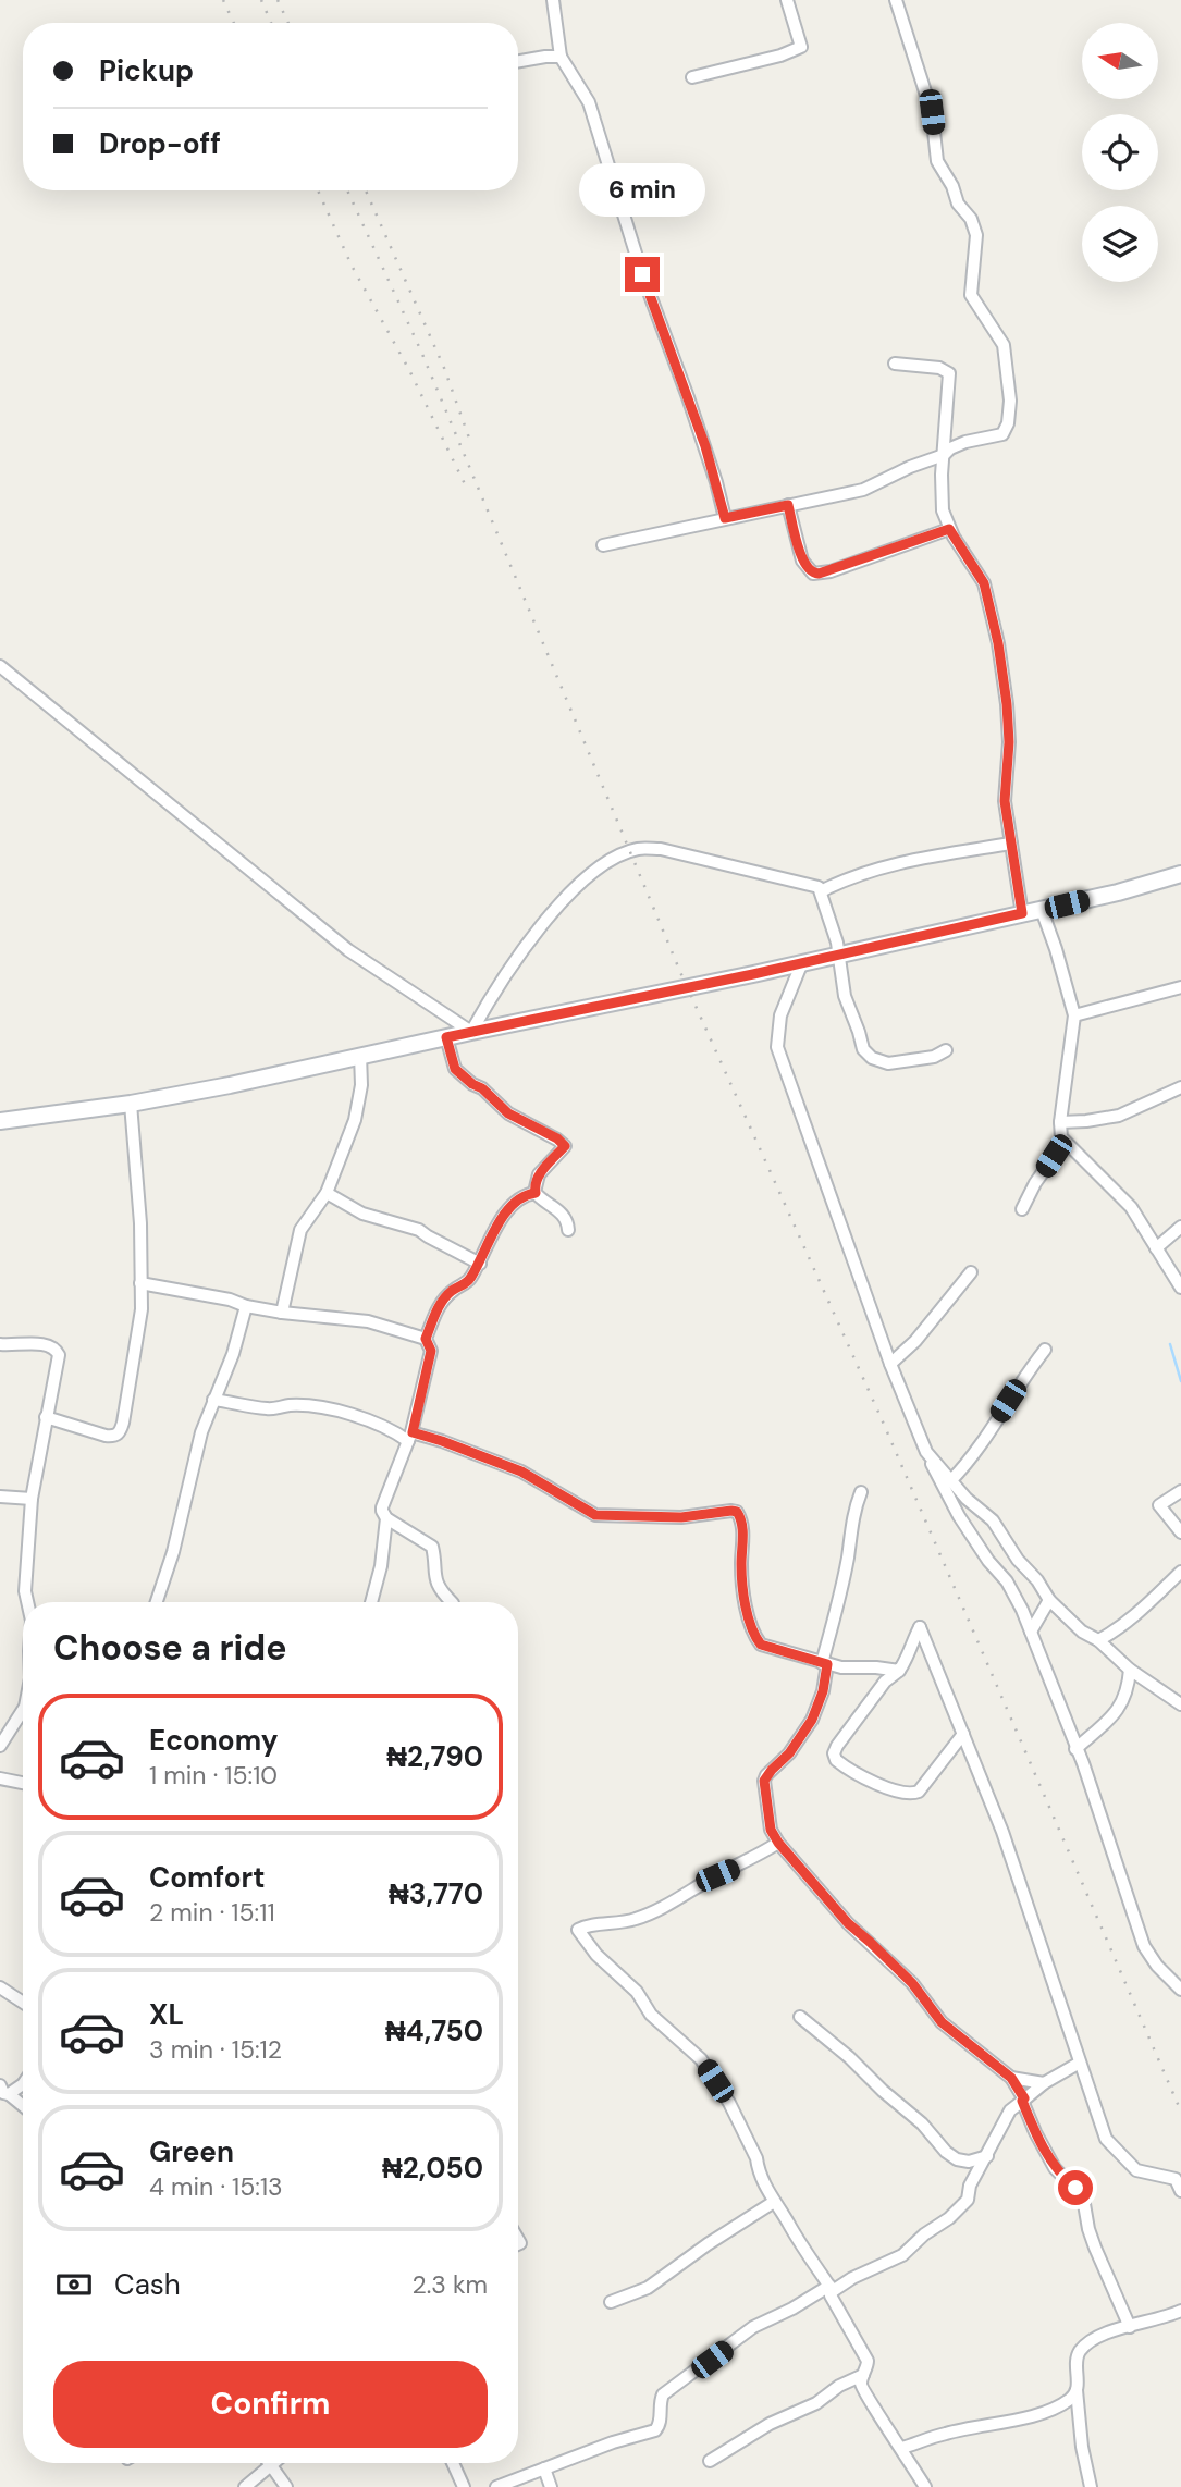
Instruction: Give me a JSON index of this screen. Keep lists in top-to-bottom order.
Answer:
{
  "north": "left",
  "page": {
    "banner": ["Pickup", "Drop-off"],
    "bubble": "6 min",
    "heading": "Choose a ride",
    "list": [
      {
        "name": "Economy",
        "note": "1 min · 15:10",
        "value": "₦2,790"
      },
      {
        "name": "Comfort",
        "note": "2 min · 15:11",
        "value": "₦3,770"
      },
      {
        "name": "XL",
        "note": "3 min · 15:12",
        "value": "₦4,750"
      },
      {
        "name": "Green",
        "note": "4 min · 15:13",
        "value": "₦2,050"
      }
    ],
    "pay": ["Cash", "2.3 km"],
    "buttons": "Confirm"
  }
}
